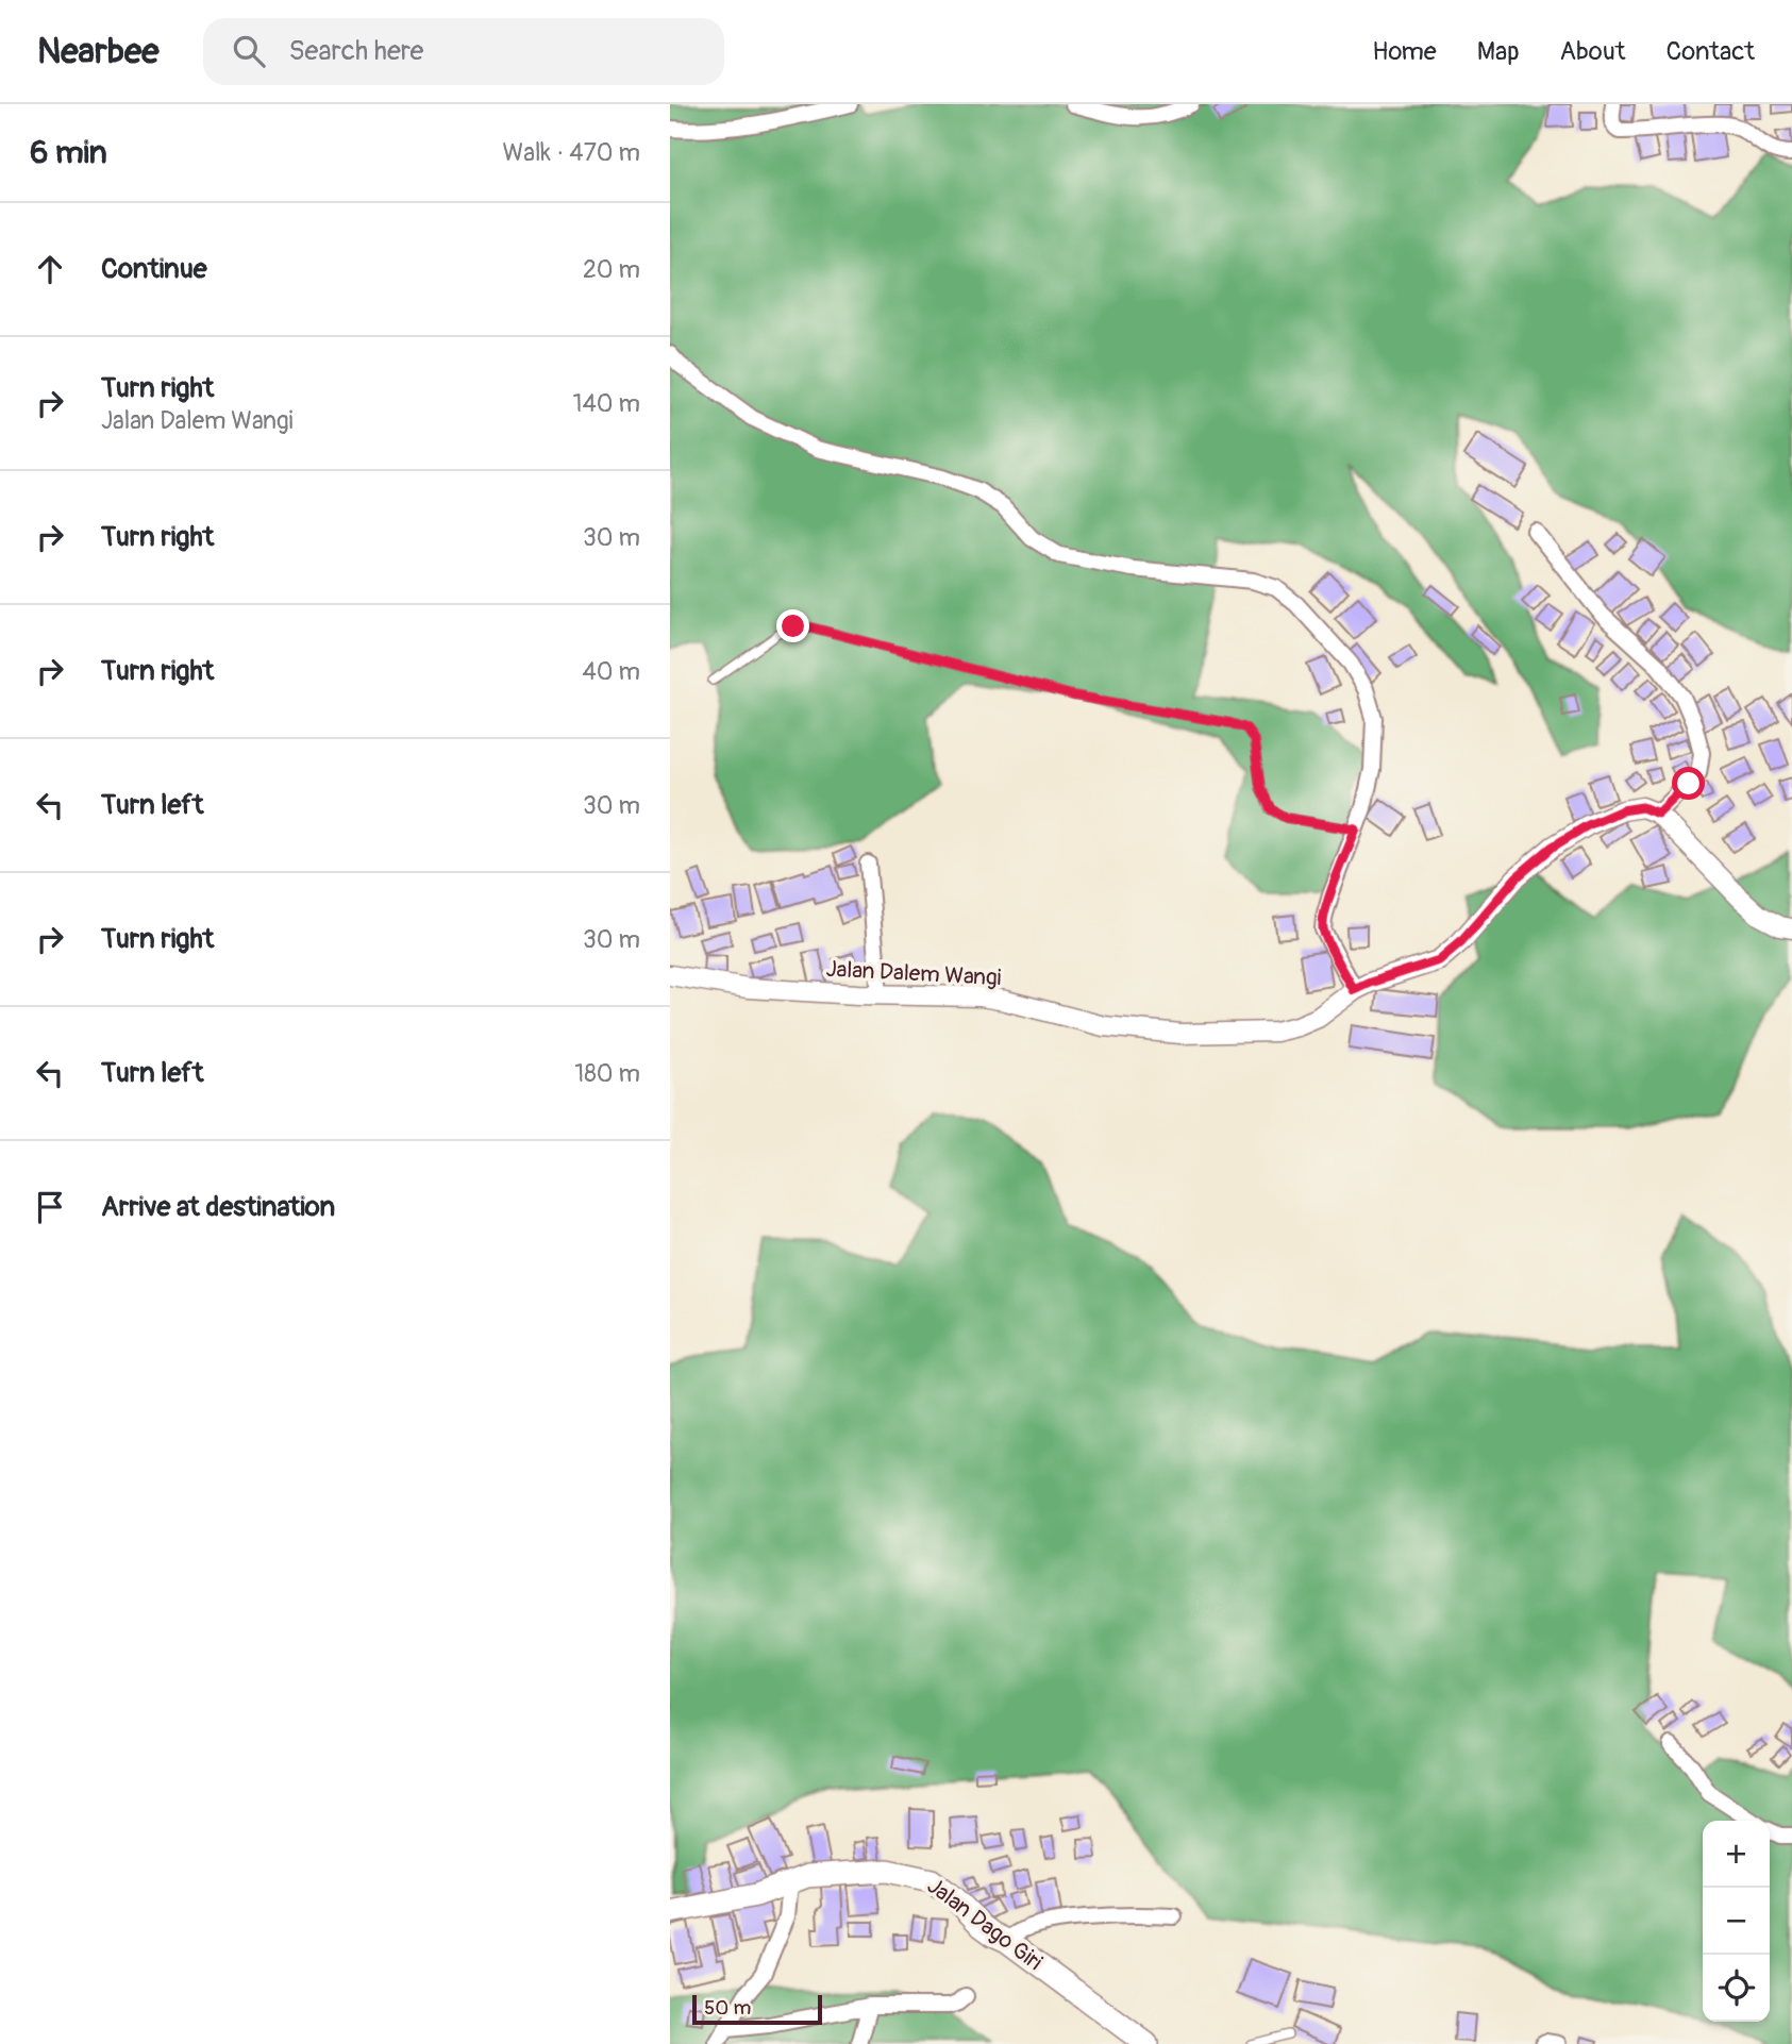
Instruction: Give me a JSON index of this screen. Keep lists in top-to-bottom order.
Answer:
{
  "streets": {
    "main road": ["Jalan Dago Giri"],
    "street": ["Jalan Dalem Wangi"]
  },
  "scale_bar": "50 m",
  "page": {
    "header": "Nearbee",
    "search": "Search here",
    "nav": [
      "Home",
      "Map",
      "About",
      "Contact"
    ],
    "heading": ["6 min", "Walk · 470 m"],
    "list": [
      ["Continue", "20 m"],
      ["Turn right", "Jalan Dalem Wangi", "140 m"],
      ["Turn right", "30 m"],
      ["Turn right", "40 m"],
      ["Turn left", "30 m"],
      ["Turn right", "30 m"],
      ["Turn left", "180 m"],
      "Arrive at destination"
    ],
    "map_buttons": ["+", "−"],
    "scale": "50 m"
  }
}
